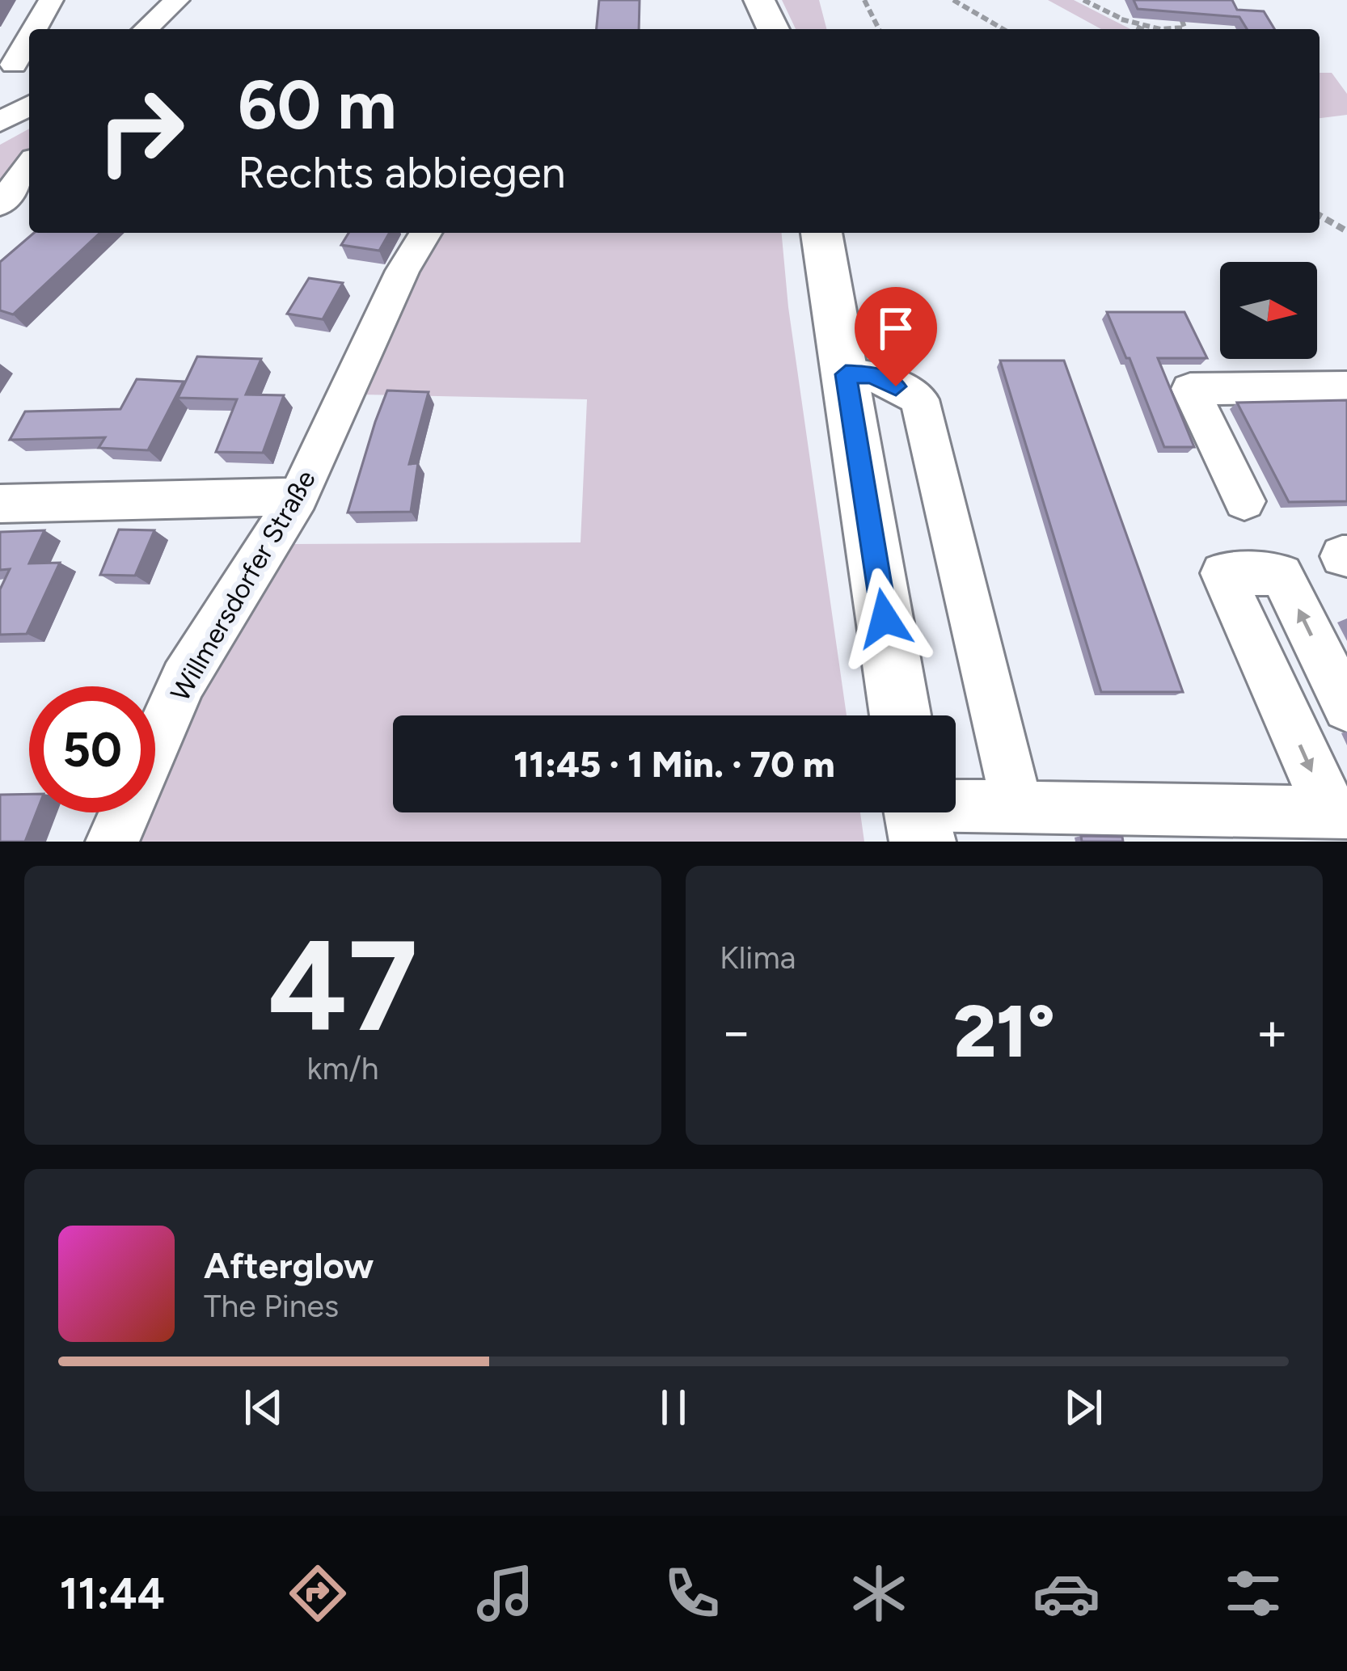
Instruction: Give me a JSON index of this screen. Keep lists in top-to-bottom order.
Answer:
{
  "streets": {
    "street": ["Willmersdorfer Straße"]
  },
  "north": "right",
  "page": {
    "turn": ["60 m", "Rechts abbiegen"],
    "limit": "50",
    "trip": "11:45 · 1 Min. · 70 m",
    "tile": [
      ["47", "km/h"],
      "Klima"
    ],
    "heat": ["−", "21°", "+"],
    "song": ["Afterglow", "The Pines"],
    "tabs": "11:44"
  }
}
